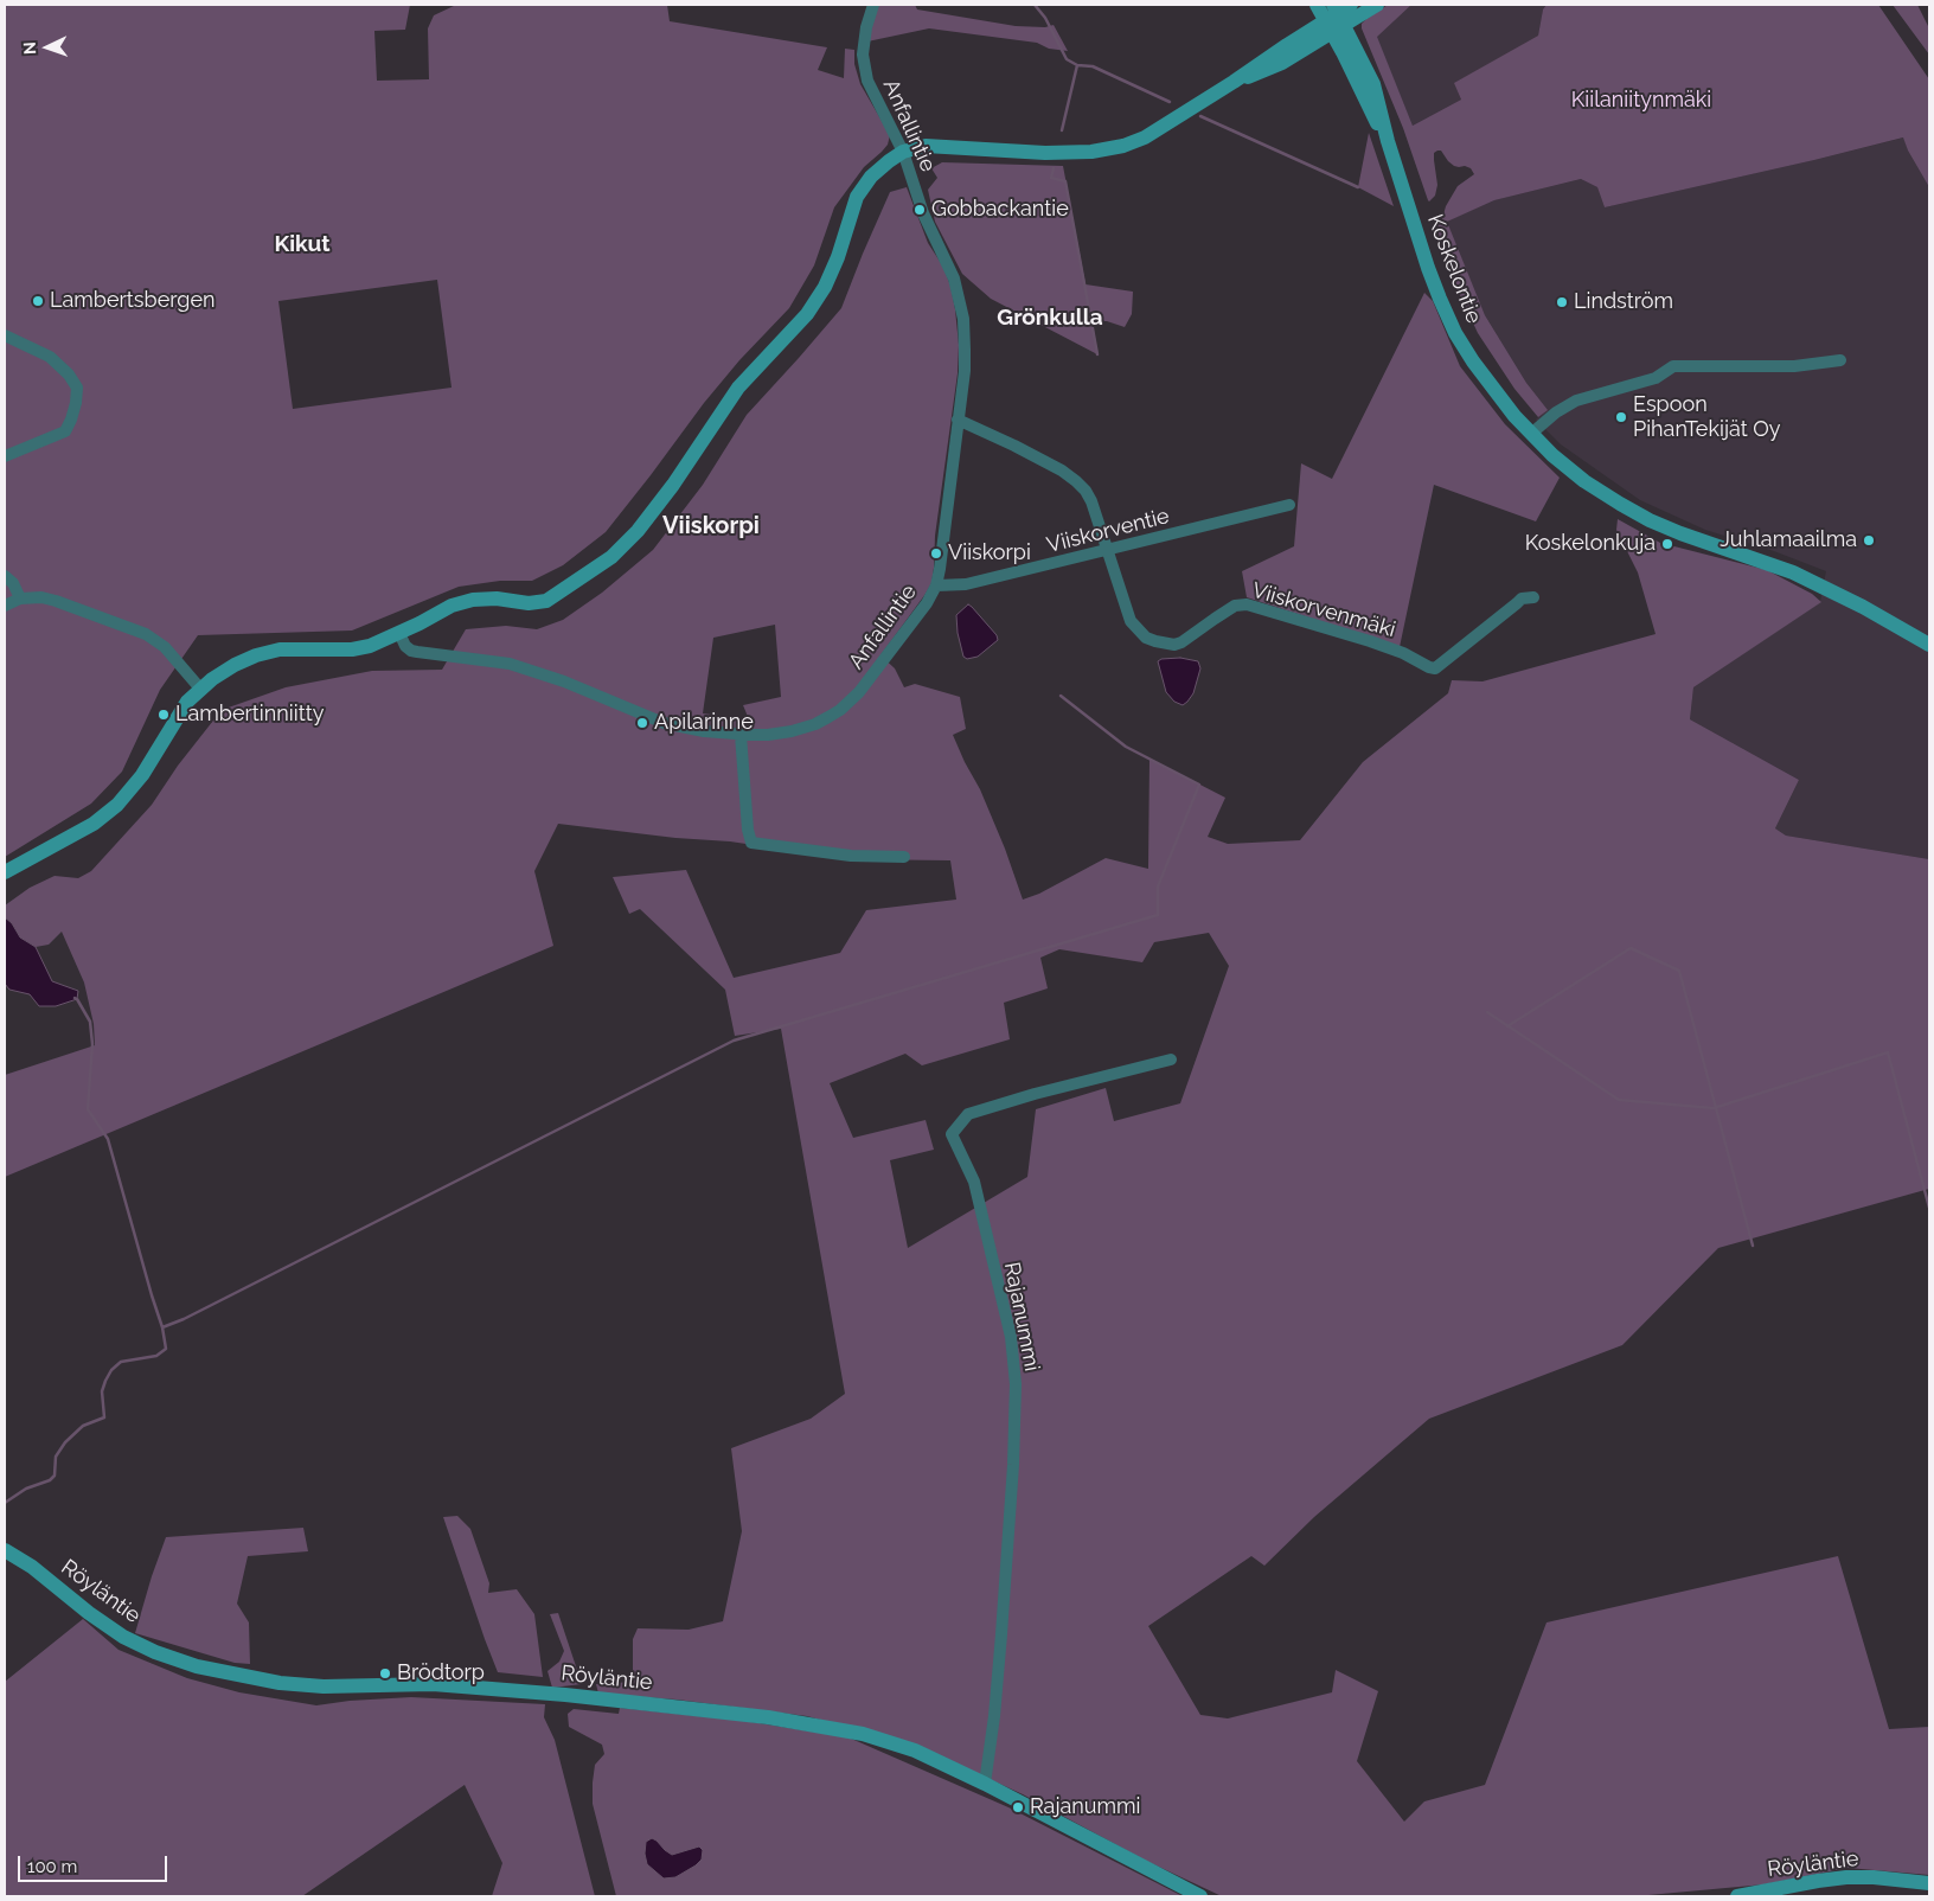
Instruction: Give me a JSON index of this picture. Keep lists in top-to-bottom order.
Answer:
{
  "streets": {
    "street": [
      "Anfallintie",
      "Koskelontie",
      "Viiskorventie",
      "Viiskorvenmäki",
      "Rajanummi",
      "Röyläntie"
    ]
  },
  "crossings": [
    ["Anfallintie", "Viiskorventie"],
    ["Anfallintie", "Viiskorvenmäki"],
    ["Viiskorventie", "Viiskorvenmäki"],
    ["Rajanummi", "Röyläntie"]
  ],
  "districts": ["Kikut", "Grönkulla", "Viiskorpi"],
  "parks": ["Kiilaniitynmäki"],
  "places": [
    "Gobbackantie",
    "Lambertsbergen",
    "Lindström",
    "Espoon PihanTekijät Oy",
    "Juhlamaailma",
    "Koskelonkuja",
    "Viiskorpi",
    "Lambertinniitty",
    "Apilarinne",
    "Brödtorp",
    "Rajanummi"
  ],
  "scale_bar": "100 m",
  "north": "left"
}
